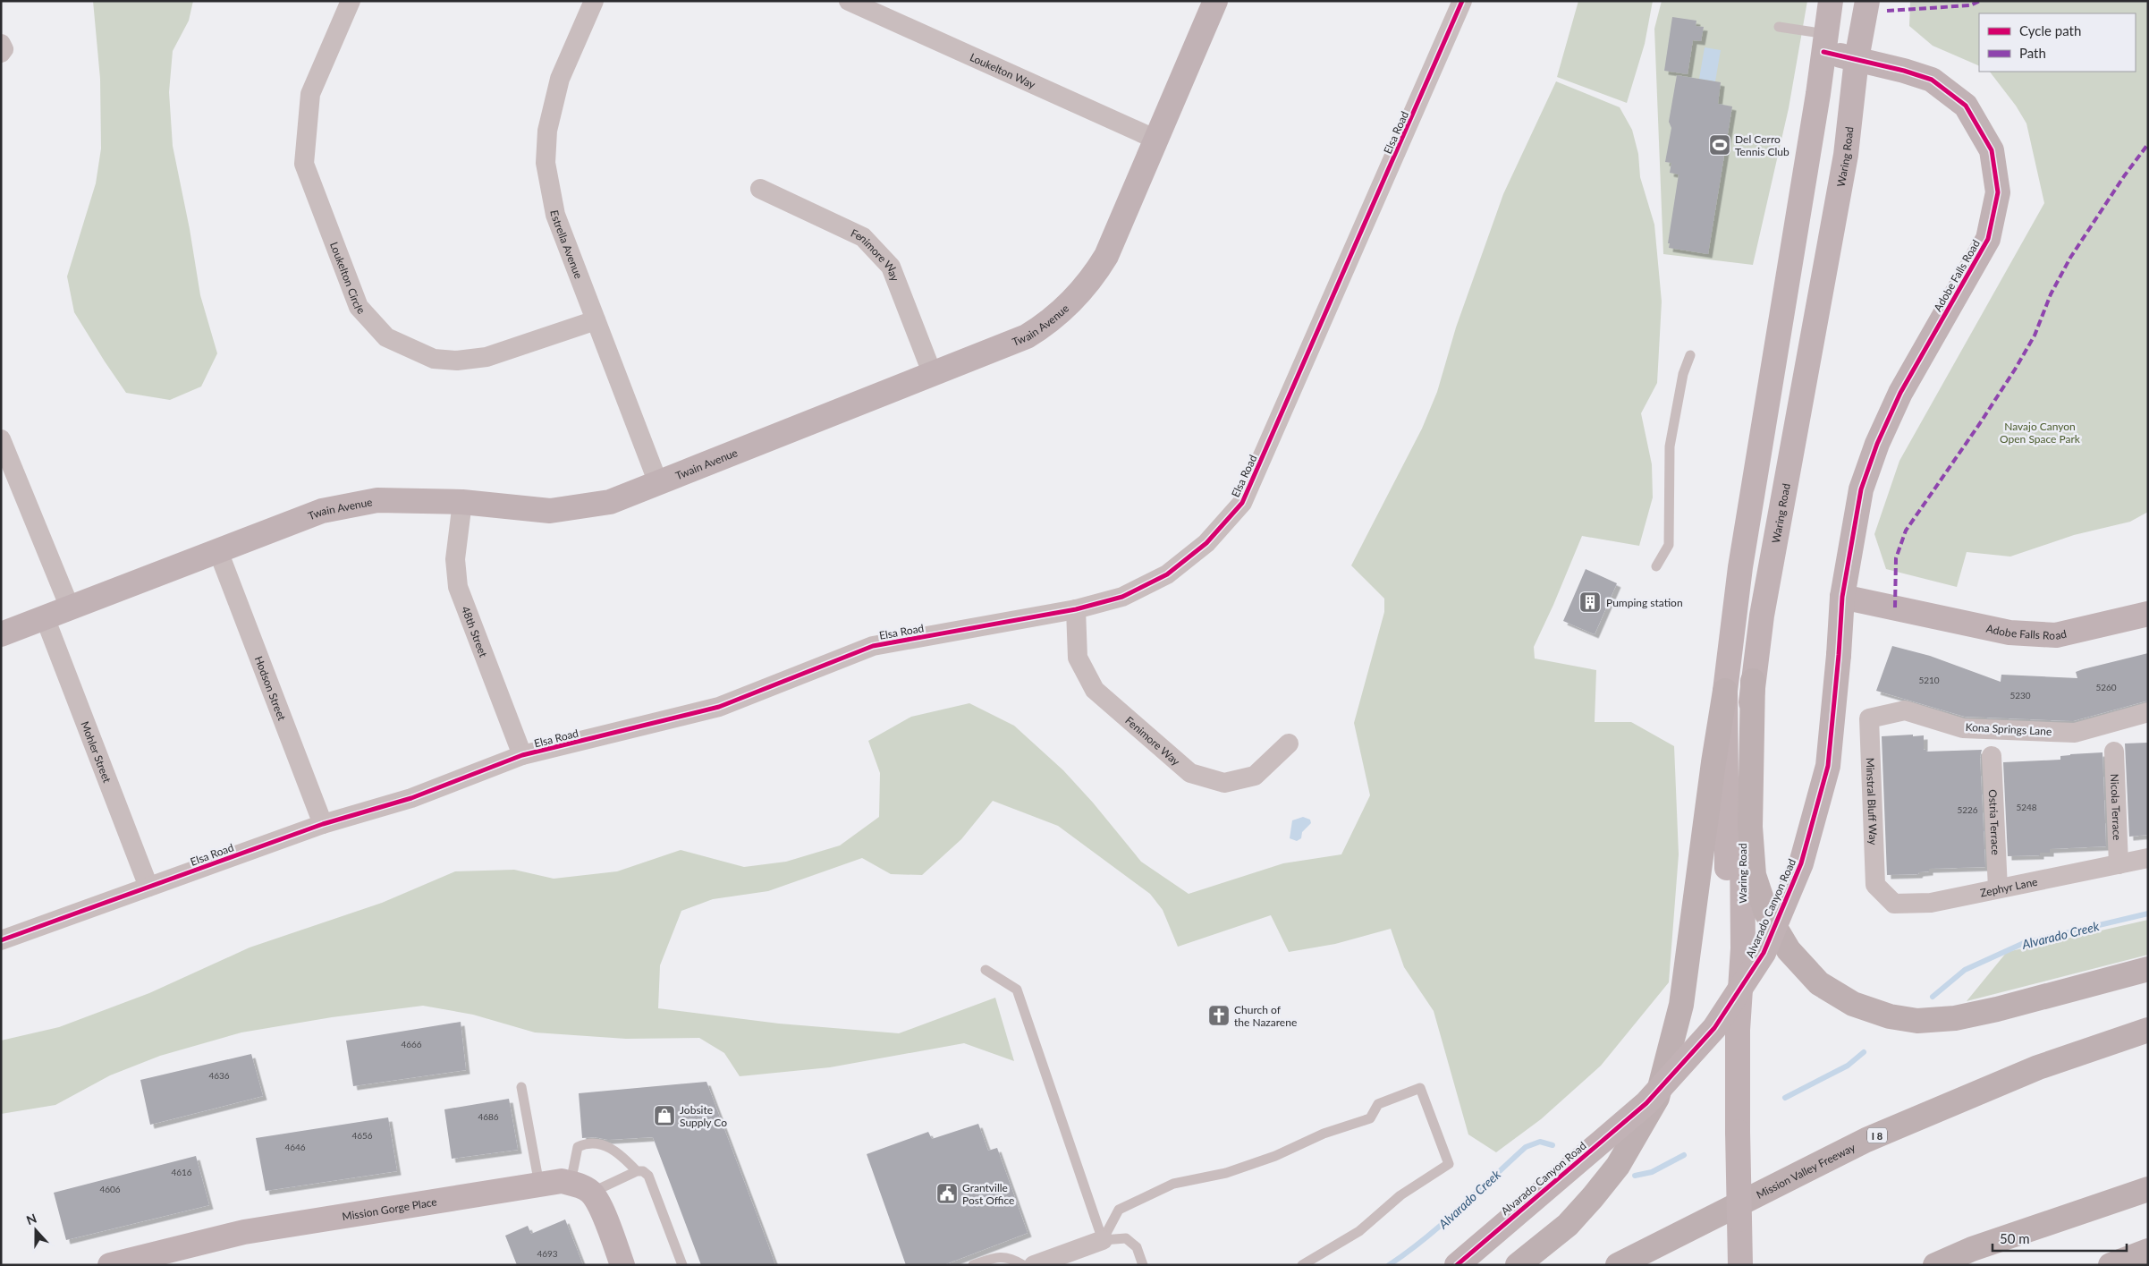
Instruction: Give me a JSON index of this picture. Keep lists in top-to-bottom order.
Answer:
{
  "streets": {
    "highway": ["I 8", "Mission Valley Freeway"],
    "street": [
      "Loukelton Way",
      "Elsa Road",
      "Waring Road",
      "Estrella Avenue",
      "Fenimore Way",
      "Adobe Falls Road",
      "Loukelton Circle",
      "Twain Avenue",
      "48th Street",
      "Hodson Street",
      "Kona Springs Lane",
      "Mohler Street",
      "Minstral Bluff Way",
      "Nicola Terrace",
      "Ostria Terrace",
      "Zephyr Lane",
      "Alvarado Canyon Road",
      "Mission Gorge Place"
    ]
  },
  "crossings": [
    ["Loukelton Way", "Twain Avenue"],
    ["Elsa Road", "Fenimore Way"],
    ["Elsa Road", "48th Street"],
    ["Elsa Road", "Hodson Street"],
    ["Elsa Road", "Mohler Street"],
    ["Waring Road", "Adobe Falls Road"],
    ["Estrella Avenue", "Loukelton Circle"],
    ["Estrella Avenue", "Twain Avenue"],
    ["Fenimore Way", "Twain Avenue"],
    ["Adobe Falls Road", "Alvarado Canyon Road"],
    ["Twain Avenue", "48th Street"],
    ["Twain Avenue", "Hodson Street"],
    ["Twain Avenue", "Mohler Street"],
    ["Kona Springs Lane", "Minstral Bluff Way"],
    ["Minstral Bluff Way", "Zephyr Lane"],
    ["Nicola Terrace", "Zephyr Lane"],
    ["Ostria Terrace", "Zephyr Lane"]
  ],
  "water": ["Alvarado Creek"],
  "parks": ["Navajo Canyon Open Space Park"],
  "places": {
    "sports": ["Del Cerro Tennis Club"],
    "building": ["Pumping station"],
    "church": ["Church of the Nazarene"],
    "shop": ["Jobsite Supply Co"],
    "public building": ["Grantville Post Office"]
  },
  "house_numbers": [
    "5210",
    "5260",
    "5230",
    "5248",
    "5226",
    "4666",
    "4636",
    "4686",
    "4656",
    "4646",
    "4616",
    "4606",
    "4693"
  ],
  "legend": ["Cycle path", "Path"],
  "scale_bar": "50 m",
  "north": "top"
}
